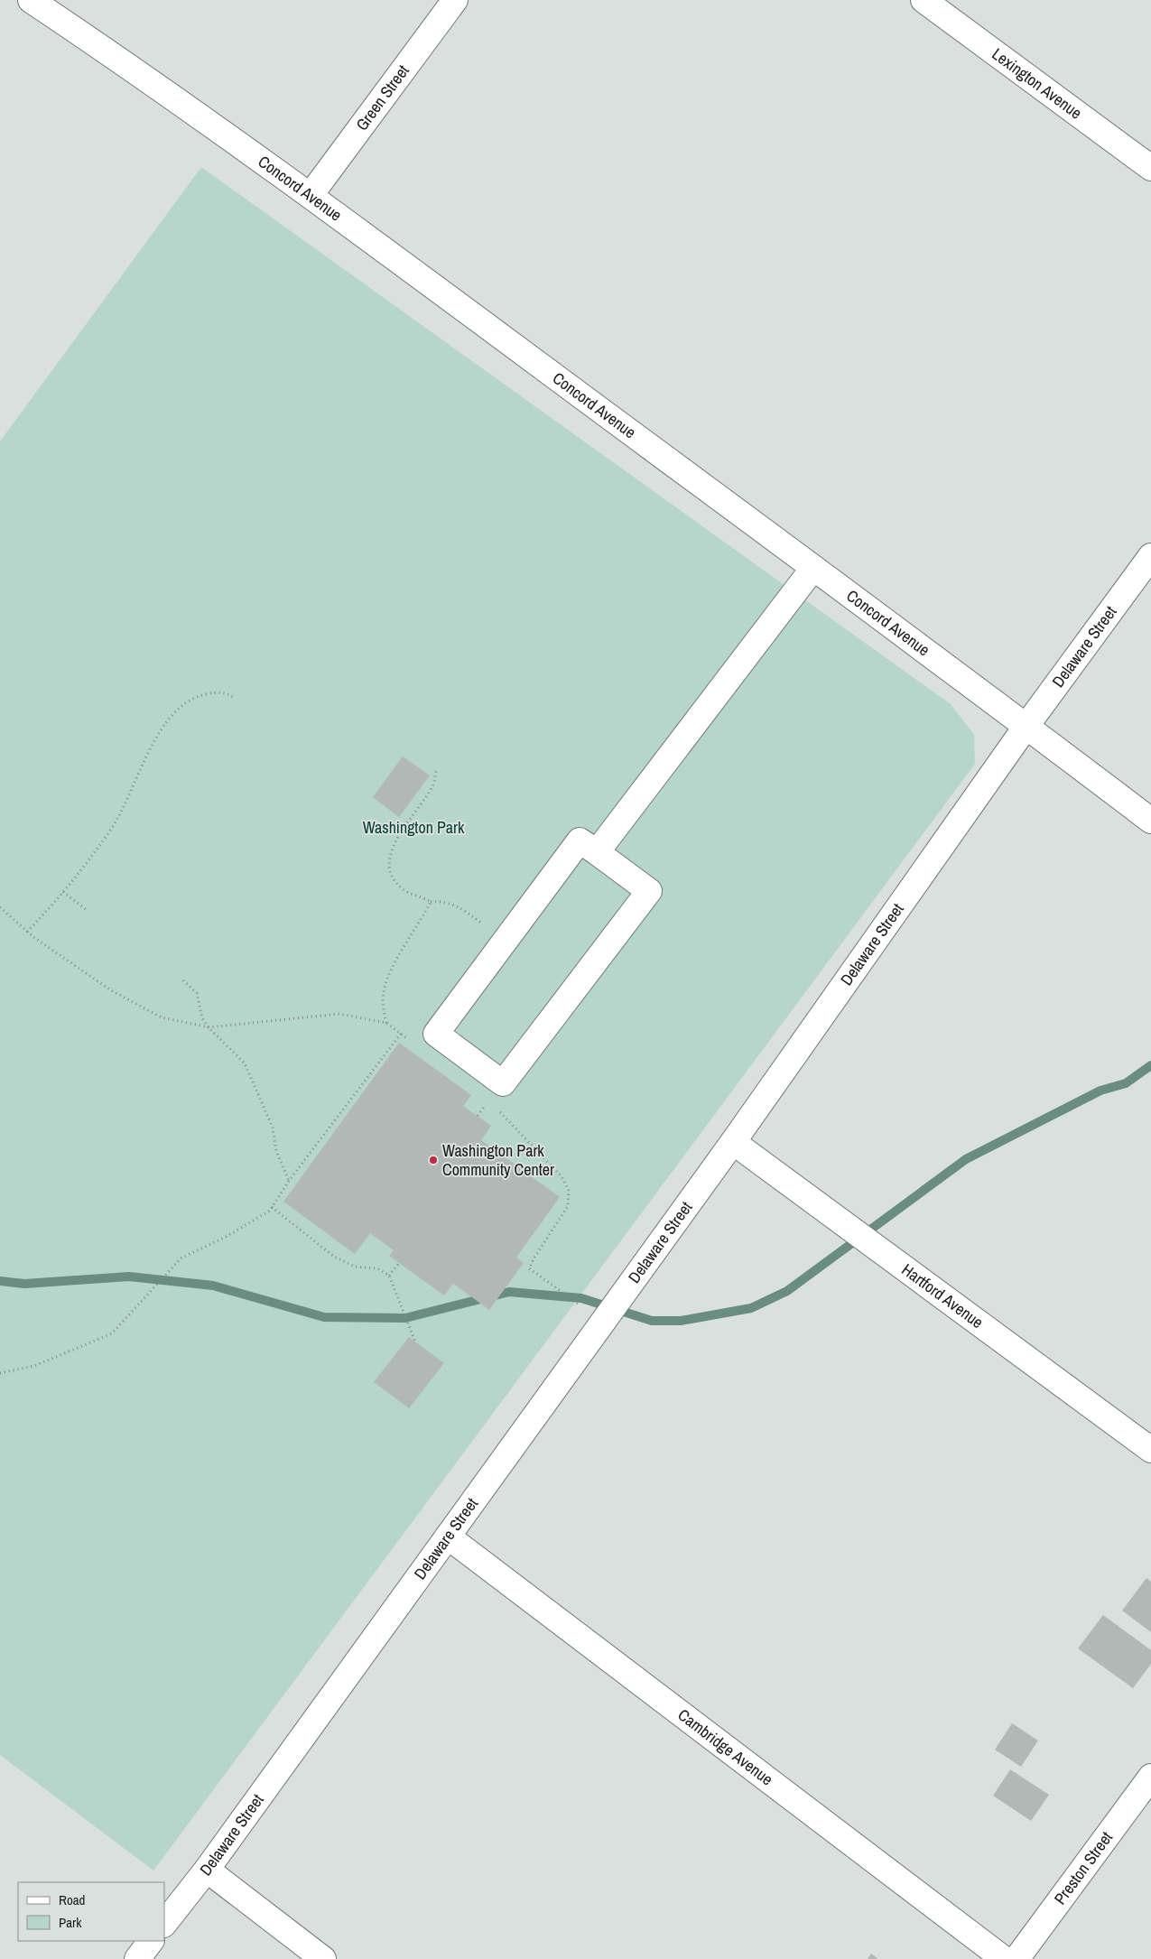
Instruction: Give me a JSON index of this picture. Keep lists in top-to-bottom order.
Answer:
{
  "streets": {
    "street": [
      "Lexington Avenue",
      "Green Street",
      "Concord Avenue",
      "Delaware Street",
      "Hartford Avenue",
      "Cambridge Avenue",
      "Preston Street"
    ]
  },
  "crossings": [
    ["Green Street", "Concord Avenue"],
    ["Concord Avenue", "Delaware Street"],
    ["Delaware Street", "Hartford Avenue"],
    ["Delaware Street", "Cambridge Avenue"]
  ],
  "parks": ["Washington Park"],
  "places": ["Washington Park Community Center"],
  "legend": ["Road", "Park"]
}
